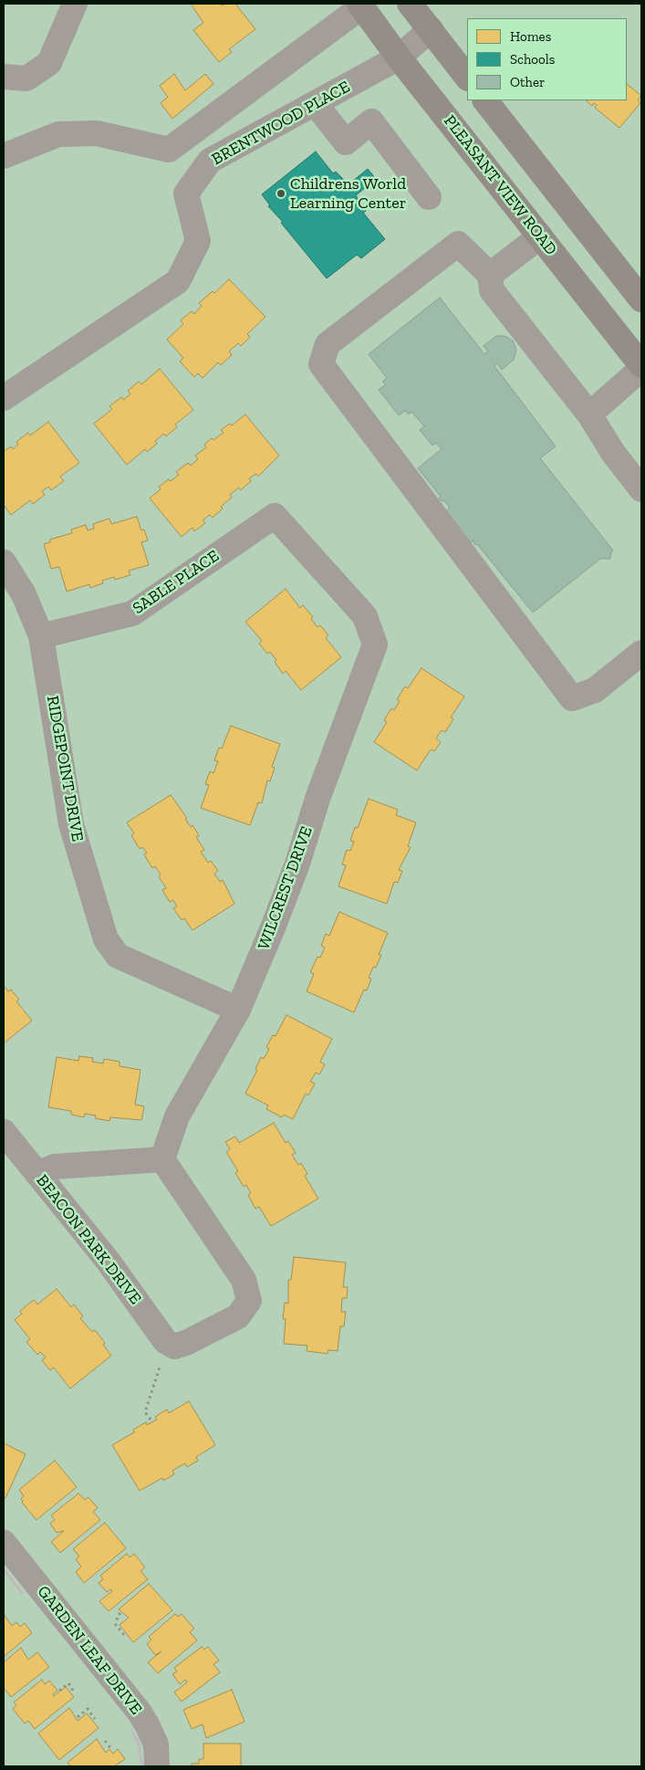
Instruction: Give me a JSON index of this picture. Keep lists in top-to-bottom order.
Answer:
{
  "streets": {
    "main road": ["PLEASANT VIEW ROAD"],
    "street": [
      "BRENTWOOD PLACE",
      "SABLE PLACE",
      "RIDGEPOINT DRIVE",
      "WILCREST DRIVE",
      "BEACON PARK DRIVE",
      "GARDEN LEAF DRIVE"
    ]
  },
  "crossings": [
    ["BRENTWOOD PLACE", "PLEASANT VIEW ROAD"],
    ["SABLE PLACE", "RIDGEPOINT DRIVE"],
    ["SABLE PLACE", "WILCREST DRIVE"],
    ["RIDGEPOINT DRIVE", "WILCREST DRIVE"]
  ],
  "places": ["Childrens World Learning Center"],
  "legend": ["Homes", "Schools", "Other"]
}
